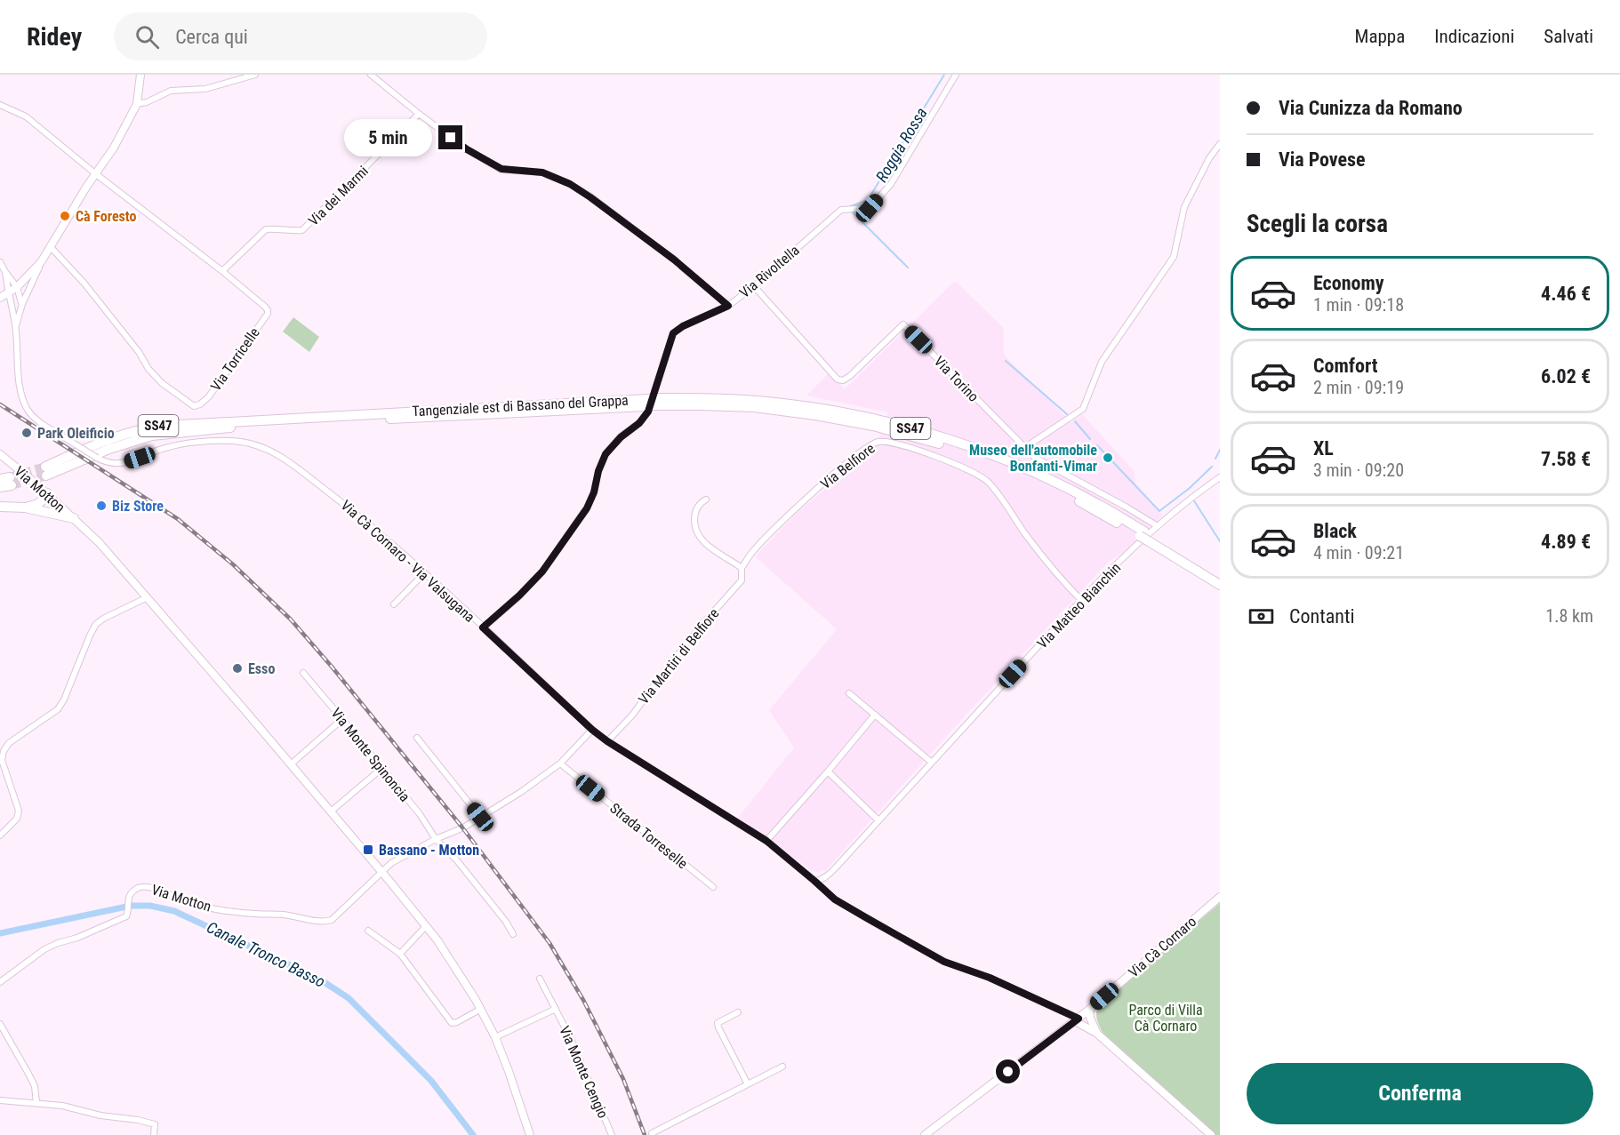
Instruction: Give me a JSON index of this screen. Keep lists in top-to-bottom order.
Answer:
{
  "streets": {
    "highway": ["Tangenziale est di Bassano del Grappa", "SS47"],
    "main road": ["Via Motton", "Via Cà Cornaro"],
    "street": [
      "Via dei Marmi",
      "Via Rivoltella",
      "Via Torricelle",
      "Via Torino",
      "Via Belfiore",
      "Via Cà Cornaro - Via Valsugana",
      "Via Matteo Bianchin",
      "Via Martiri di Belfiore",
      "Via Monte Spinoncia",
      "Strada Torreselle",
      "Via Monte Cengio"
    ]
  },
  "crossings": [
    ["Via dei Marmi", "Via Torricelle"],
    ["Via Rivoltella", "Via Torino"],
    ["Via Rivoltella", "Via Cà Cornaro - Via Valsugana"],
    ["Via Torino", "Via Matteo Bianchin"],
    ["Via Belfiore", "Via Matteo Bianchin"],
    ["Via Belfiore", "Via Martiri di Belfiore"],
    ["Via Motton", "Via Monte Cengio"],
    ["Via Cà Cornaro - Via Valsugana", "Via Matteo Bianchin"],
    ["Via Cà Cornaro - Via Valsugana", "Via Martiri di Belfiore"],
    ["Via Cà Cornaro - Via Valsugana", "Via Cà Cornaro"]
  ],
  "water": ["Roggia Rossa", "Canale Tronco Basso"],
  "parks": ["Parco di Villa Cà Cornaro"],
  "places": {
    "other": [
      "Cà Foresto",
      "Park Oleificio",
      "Museo dell'automobile Bonfanti-Vimar",
      "Biz Store",
      "Esso"
    ],
    "transit": ["Bassano - Motton"]
  },
  "page": {
    "header": "Ridey",
    "search": "Cerca qui",
    "nav": ["Mappa", "Indicazioni", "Salvati"],
    "banner": ["Via Cunizza da Romano", "Via Povese"],
    "bubble": "5 min",
    "heading": "Scegli la corsa",
    "list": [
      {
        "name": "Economy",
        "note": "1 min · 09:18",
        "value": "4.46 €"
      },
      {
        "name": "Comfort",
        "note": "2 min · 09:19",
        "value": "6.02 €"
      },
      {
        "name": "XL",
        "note": "3 min · 09:20",
        "value": "7.58 €"
      },
      {
        "name": "Black",
        "note": "4 min · 09:21",
        "value": "4.89 €"
      }
    ],
    "pay": ["Contanti", "1.8 km"],
    "buttons": "Conferma"
  }
}
